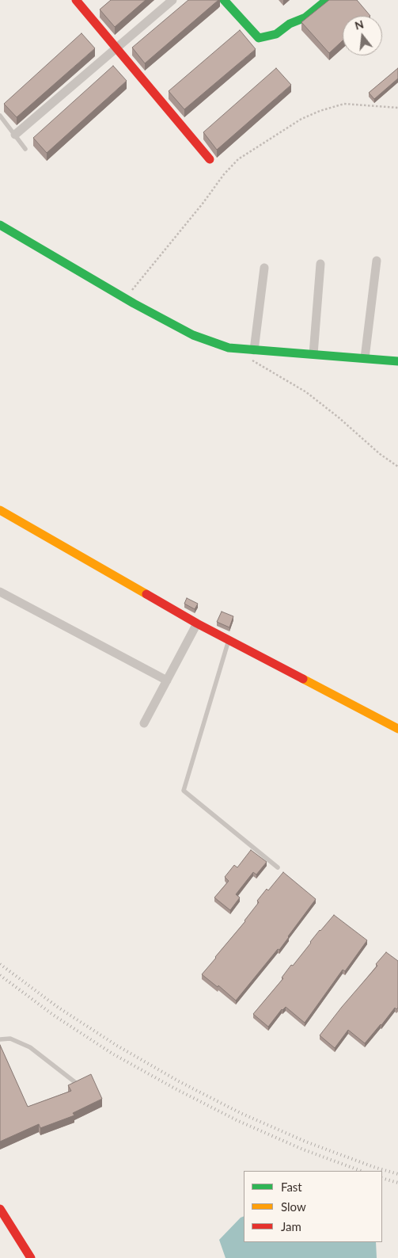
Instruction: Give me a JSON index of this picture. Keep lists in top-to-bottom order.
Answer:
{
  "legend": ["Fast", "Slow", "Jam"],
  "north": "top"
}
